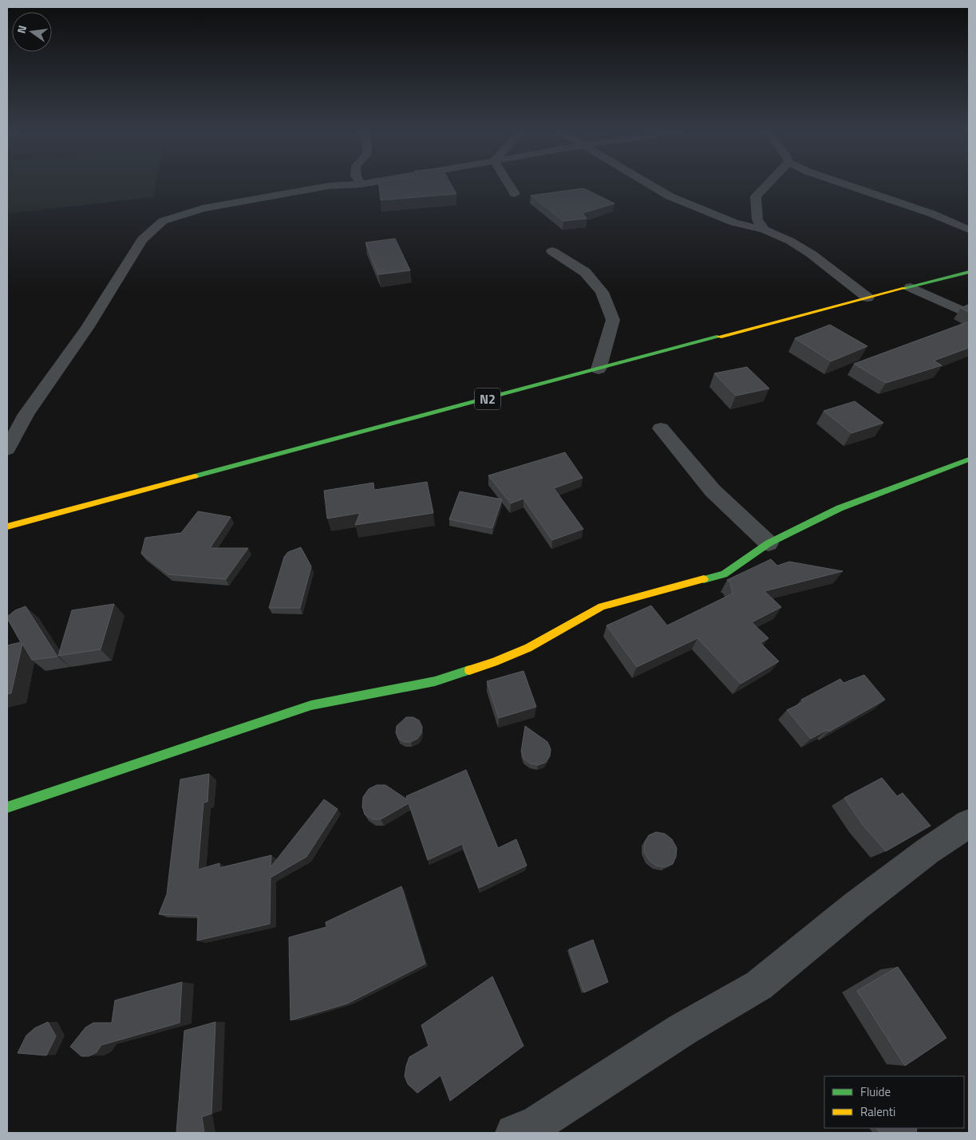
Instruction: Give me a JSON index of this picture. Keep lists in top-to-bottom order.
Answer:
{
  "streets": {
    "main road": ["N2"]
  },
  "legend": ["Fluide", "Ralenti"],
  "north": "left"
}
